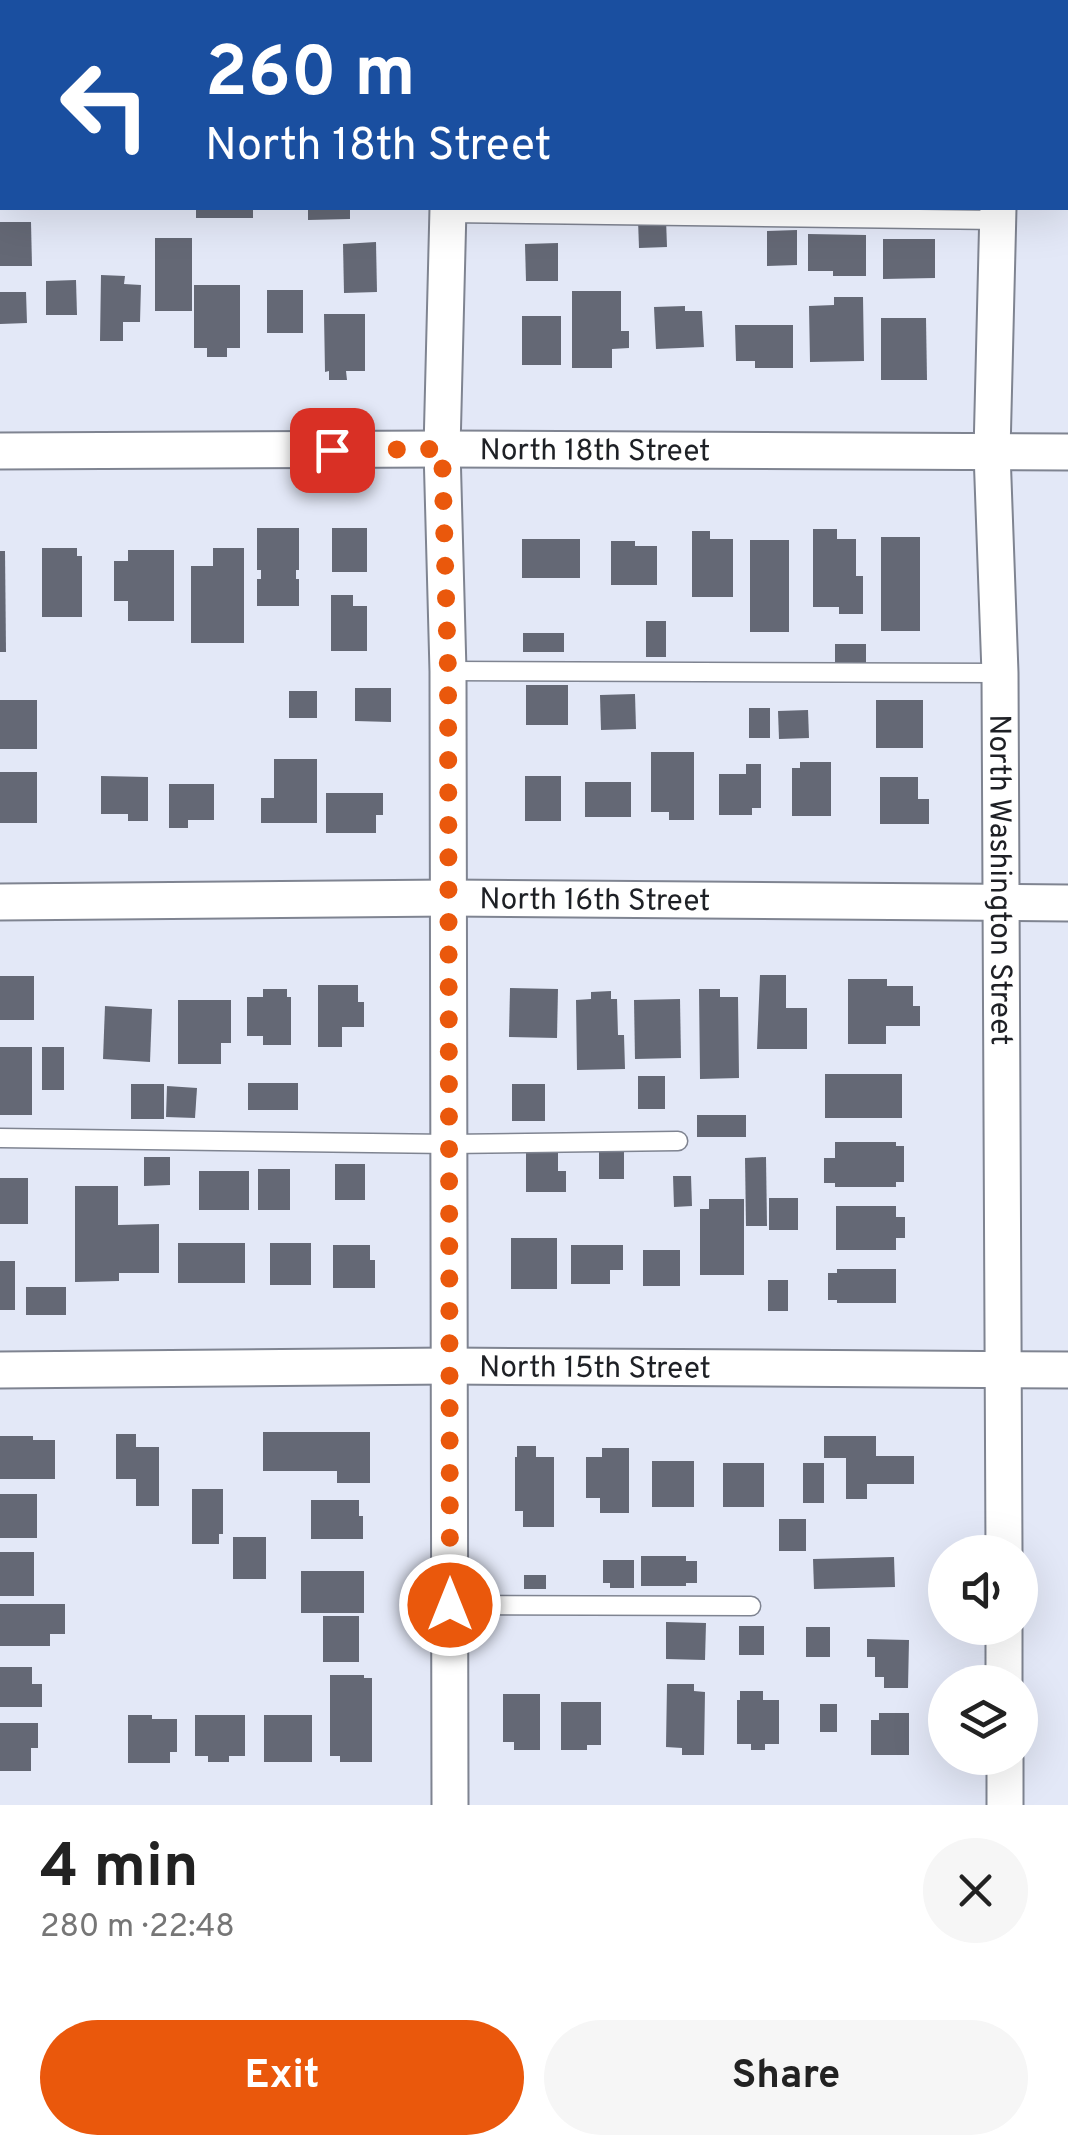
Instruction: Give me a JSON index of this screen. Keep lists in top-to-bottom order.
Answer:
{
  "streets": {
    "street": [
      "North 18th Street",
      "North Washington Street",
      "North 16th Street",
      "North 15th Street"
    ]
  },
  "crossings": [
    ["North 18th Street", "North Washington Street"],
    ["North Washington Street", "North 16th Street"],
    ["North Washington Street", "North 15th Street"]
  ],
  "page": {
    "turn": ["260 m", "North 18th Street"],
    "heading": ["4 min", "280 m · 22:48"],
    "buttons": ["Exit", "Share"]
  }
}
